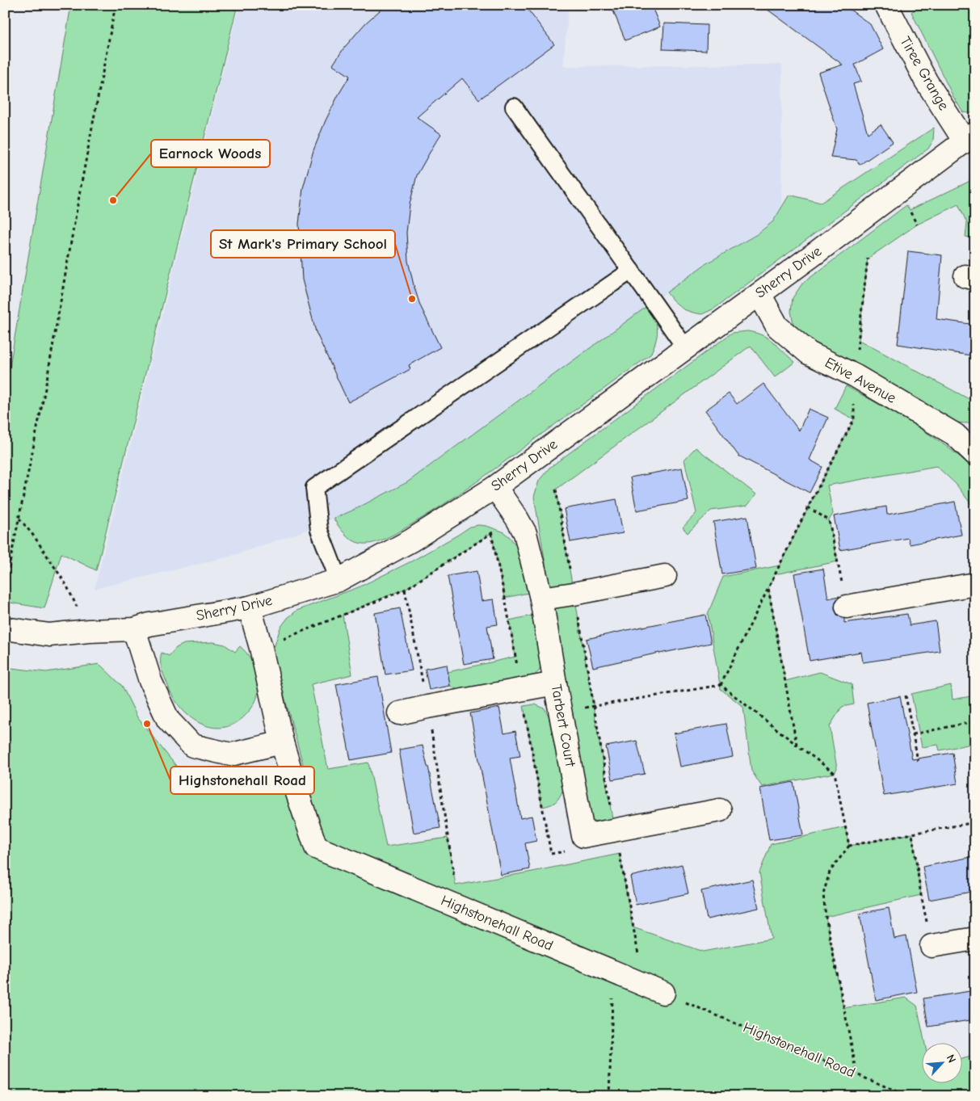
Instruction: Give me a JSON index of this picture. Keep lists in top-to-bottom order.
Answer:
{
  "streets": {
    "street": [
      "Tiree Grange",
      "Sherry Drive",
      "Etive Avenue",
      "Tarbert Court",
      "Highstonehall Road"
    ]
  },
  "crossings": [
    ["Tiree Grange", "Sherry Drive"],
    ["Sherry Drive", "Etive Avenue"],
    ["Sherry Drive", "Tarbert Court"],
    ["Sherry Drive", "Highstonehall Road"]
  ],
  "places": ["Earnock Woods", "St Mark's Primary School", "Highstonehall Road"],
  "north": "top right"
}
